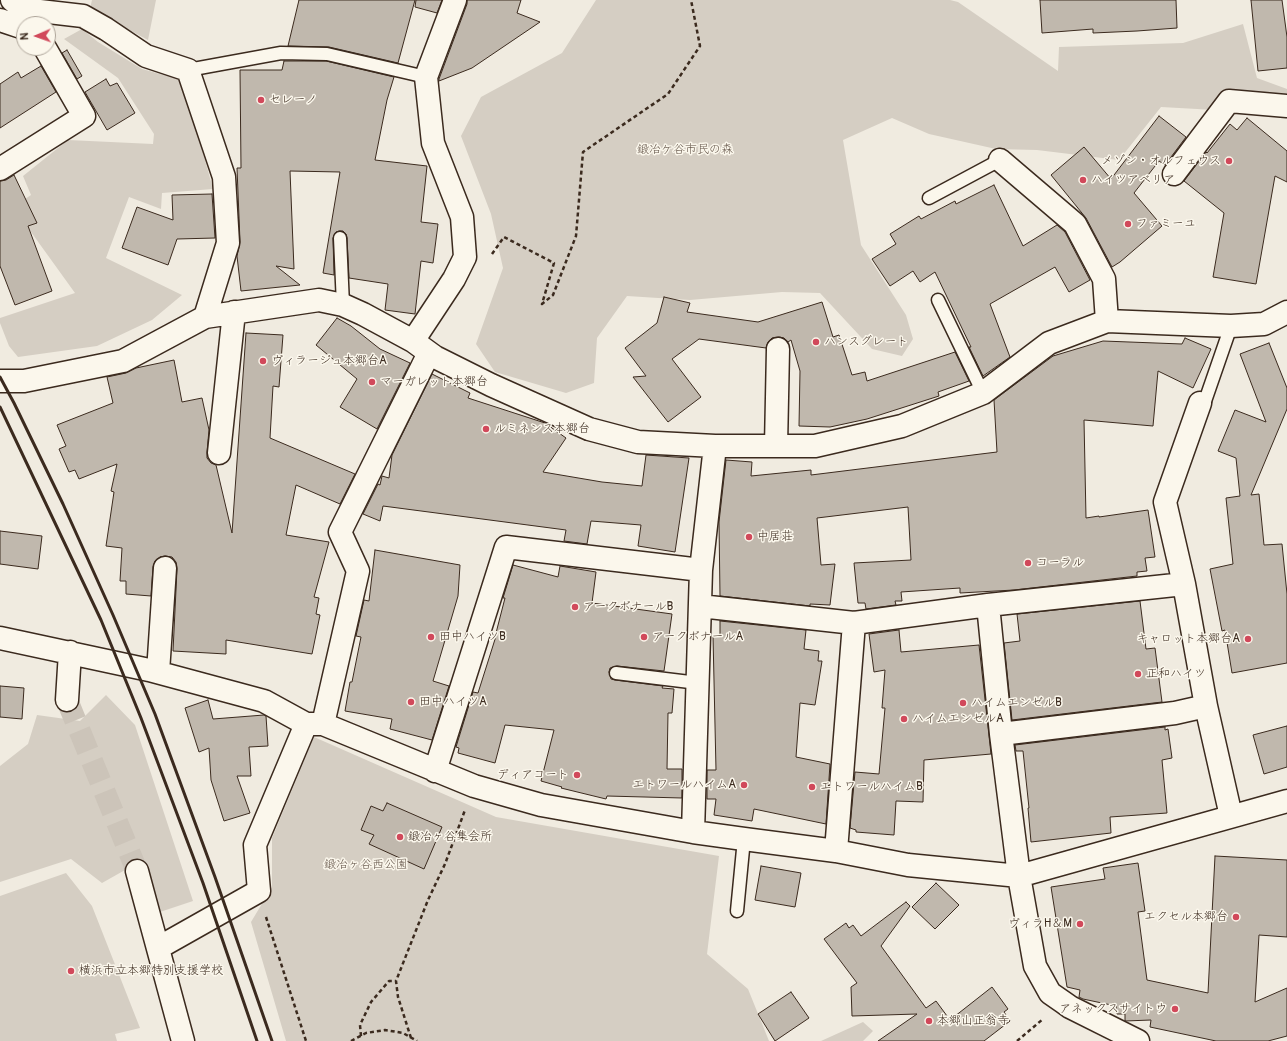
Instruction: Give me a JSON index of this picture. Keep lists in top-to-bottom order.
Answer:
{
  "parks": ["鍛冶ケ谷市民の森", "鍛冶ヶ谷西公園"],
  "places": [
    "セレーノ",
    "メゾン・オルフェウス",
    "ハイツアベリア",
    "ファミーユ",
    "ハンスグレート",
    "ヴィラージュ本郷台A",
    "マーガレット本郷台",
    "ルミネンス本郷台",
    "中居荘",
    "コーラル",
    "アークボナールB",
    "田中ハイツB",
    "アークボナールA",
    "キャロット本郷台A",
    "正和ハイツ",
    "田中ハイツA",
    "ハイムエンゼルB",
    "ハイムエンゼルA",
    "ディアコート",
    "エトワールハイムA",
    "エトワールハイムB",
    "鍛冶ヶ谷集会所",
    "エクセル本郷台",
    "ヴィラH＆M",
    "横浜市立本郷特別支援学校",
    "アネックスサイトウ",
    "本郷山正翁寺"
  ],
  "north": "left"
}
